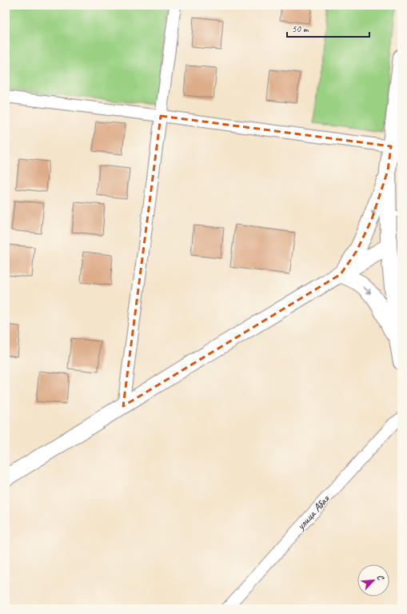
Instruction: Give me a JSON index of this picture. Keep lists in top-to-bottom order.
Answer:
{
  "streets": {
    "street": ["улица Абая"]
  },
  "scale_bar": "50 m",
  "north": "top right"
}
